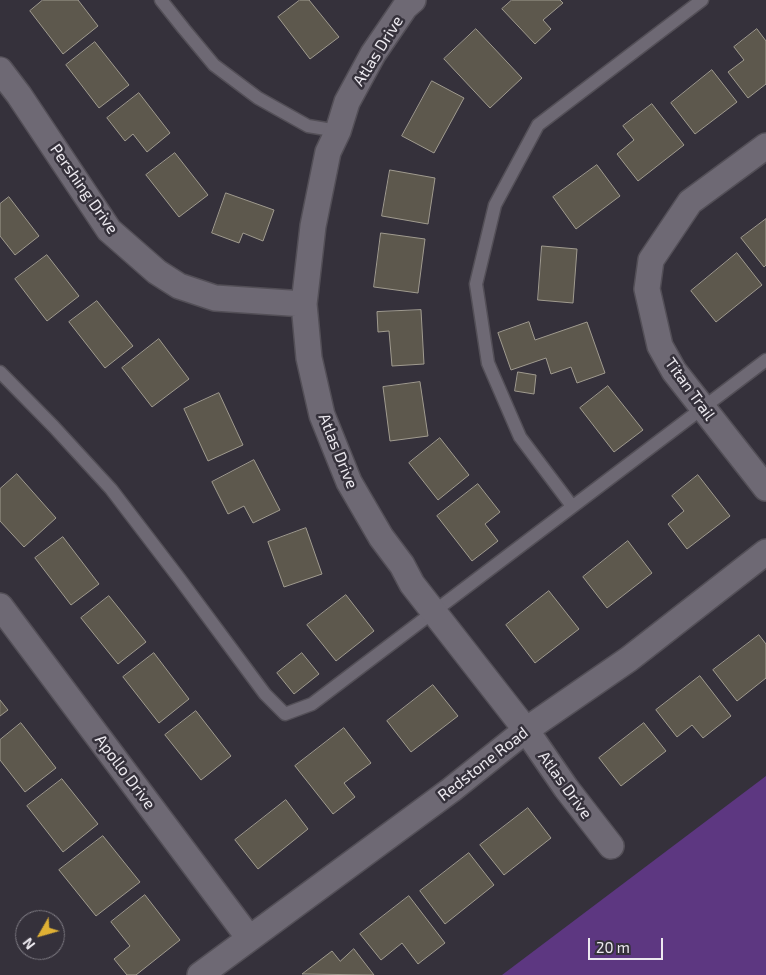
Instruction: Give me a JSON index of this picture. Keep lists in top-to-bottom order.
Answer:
{
  "streets": {
    "street": [
      "Atlas Drive",
      "Pershing Drive",
      "Titan Trail",
      "Redstone Road",
      "Apollo Drive"
    ]
  },
  "crossings": [
    ["Atlas Drive", "Pershing Drive"],
    ["Atlas Drive", "Redstone Road"],
    ["Redstone Road", "Apollo Drive"]
  ],
  "scale_bar": "20 m",
  "north": "bottom left"
}
